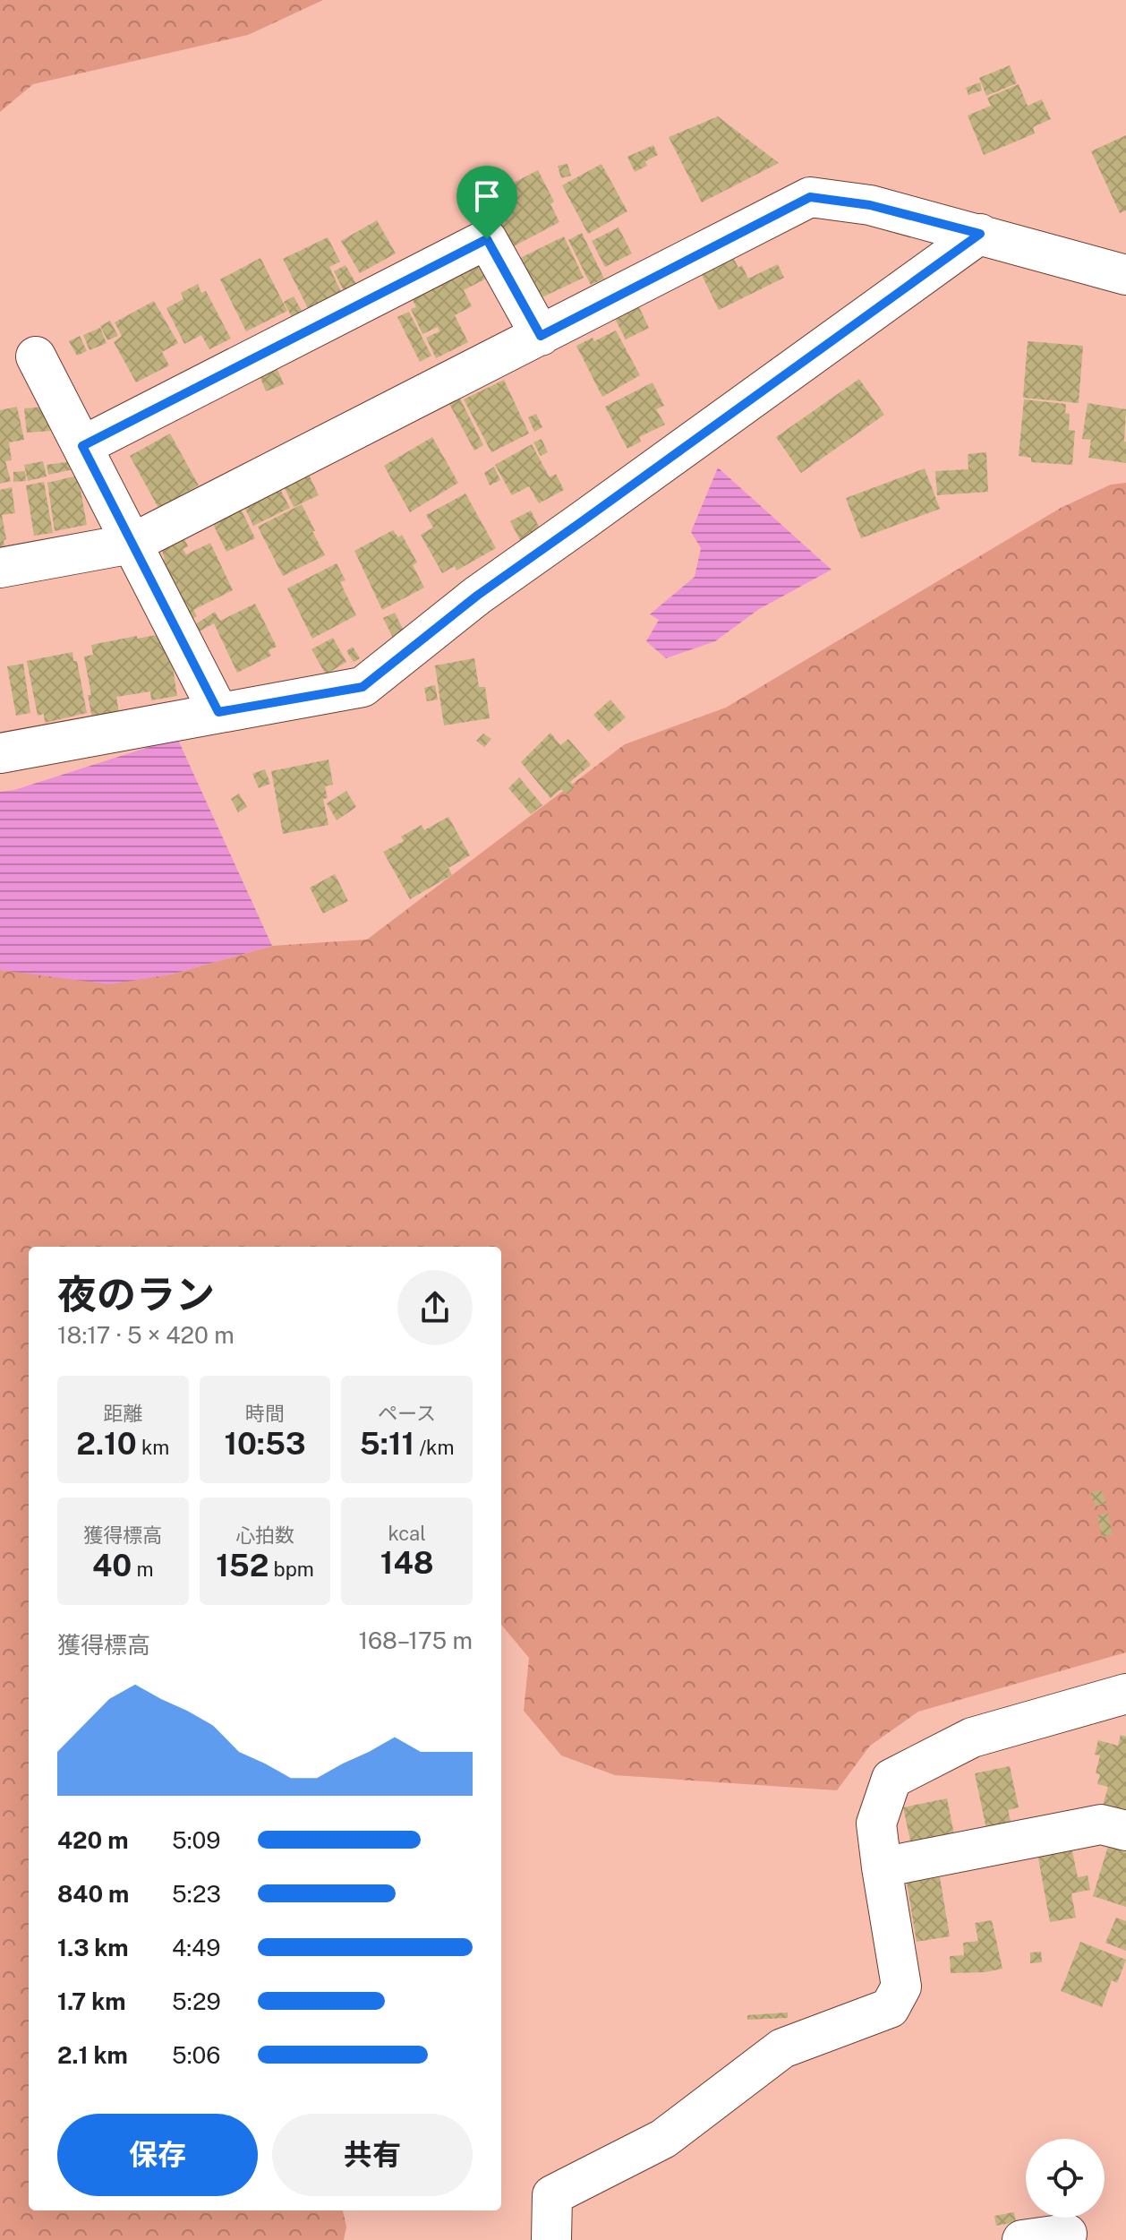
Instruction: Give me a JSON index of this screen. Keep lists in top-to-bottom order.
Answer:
{
  "page": {
    "heading": ["夜のラン", "18:17 · 5 × 420 m"],
    "stats": [
      ["距離", "2.10 km"],
      ["時間", "10:53"],
      ["ペース", "5:11 /km"],
      ["獲得標高", "40 m"],
      ["心拍数", "152 bpm"],
      ["kcal", "148"]
    ],
    "chart": ["獲得標高", "168–175 m"],
    "list": [
      {
        "name": "420 m",
        "note": "5:09"
      },
      {
        "name": "840 m",
        "note": "5:23"
      },
      {
        "name": "1.3 km",
        "note": "4:49"
      },
      {
        "name": "1.7 km",
        "note": "5:29"
      },
      {
        "name": "2.1 km",
        "note": "5:06"
      }
    ],
    "buttons": ["保存", "共有"]
  }
}
